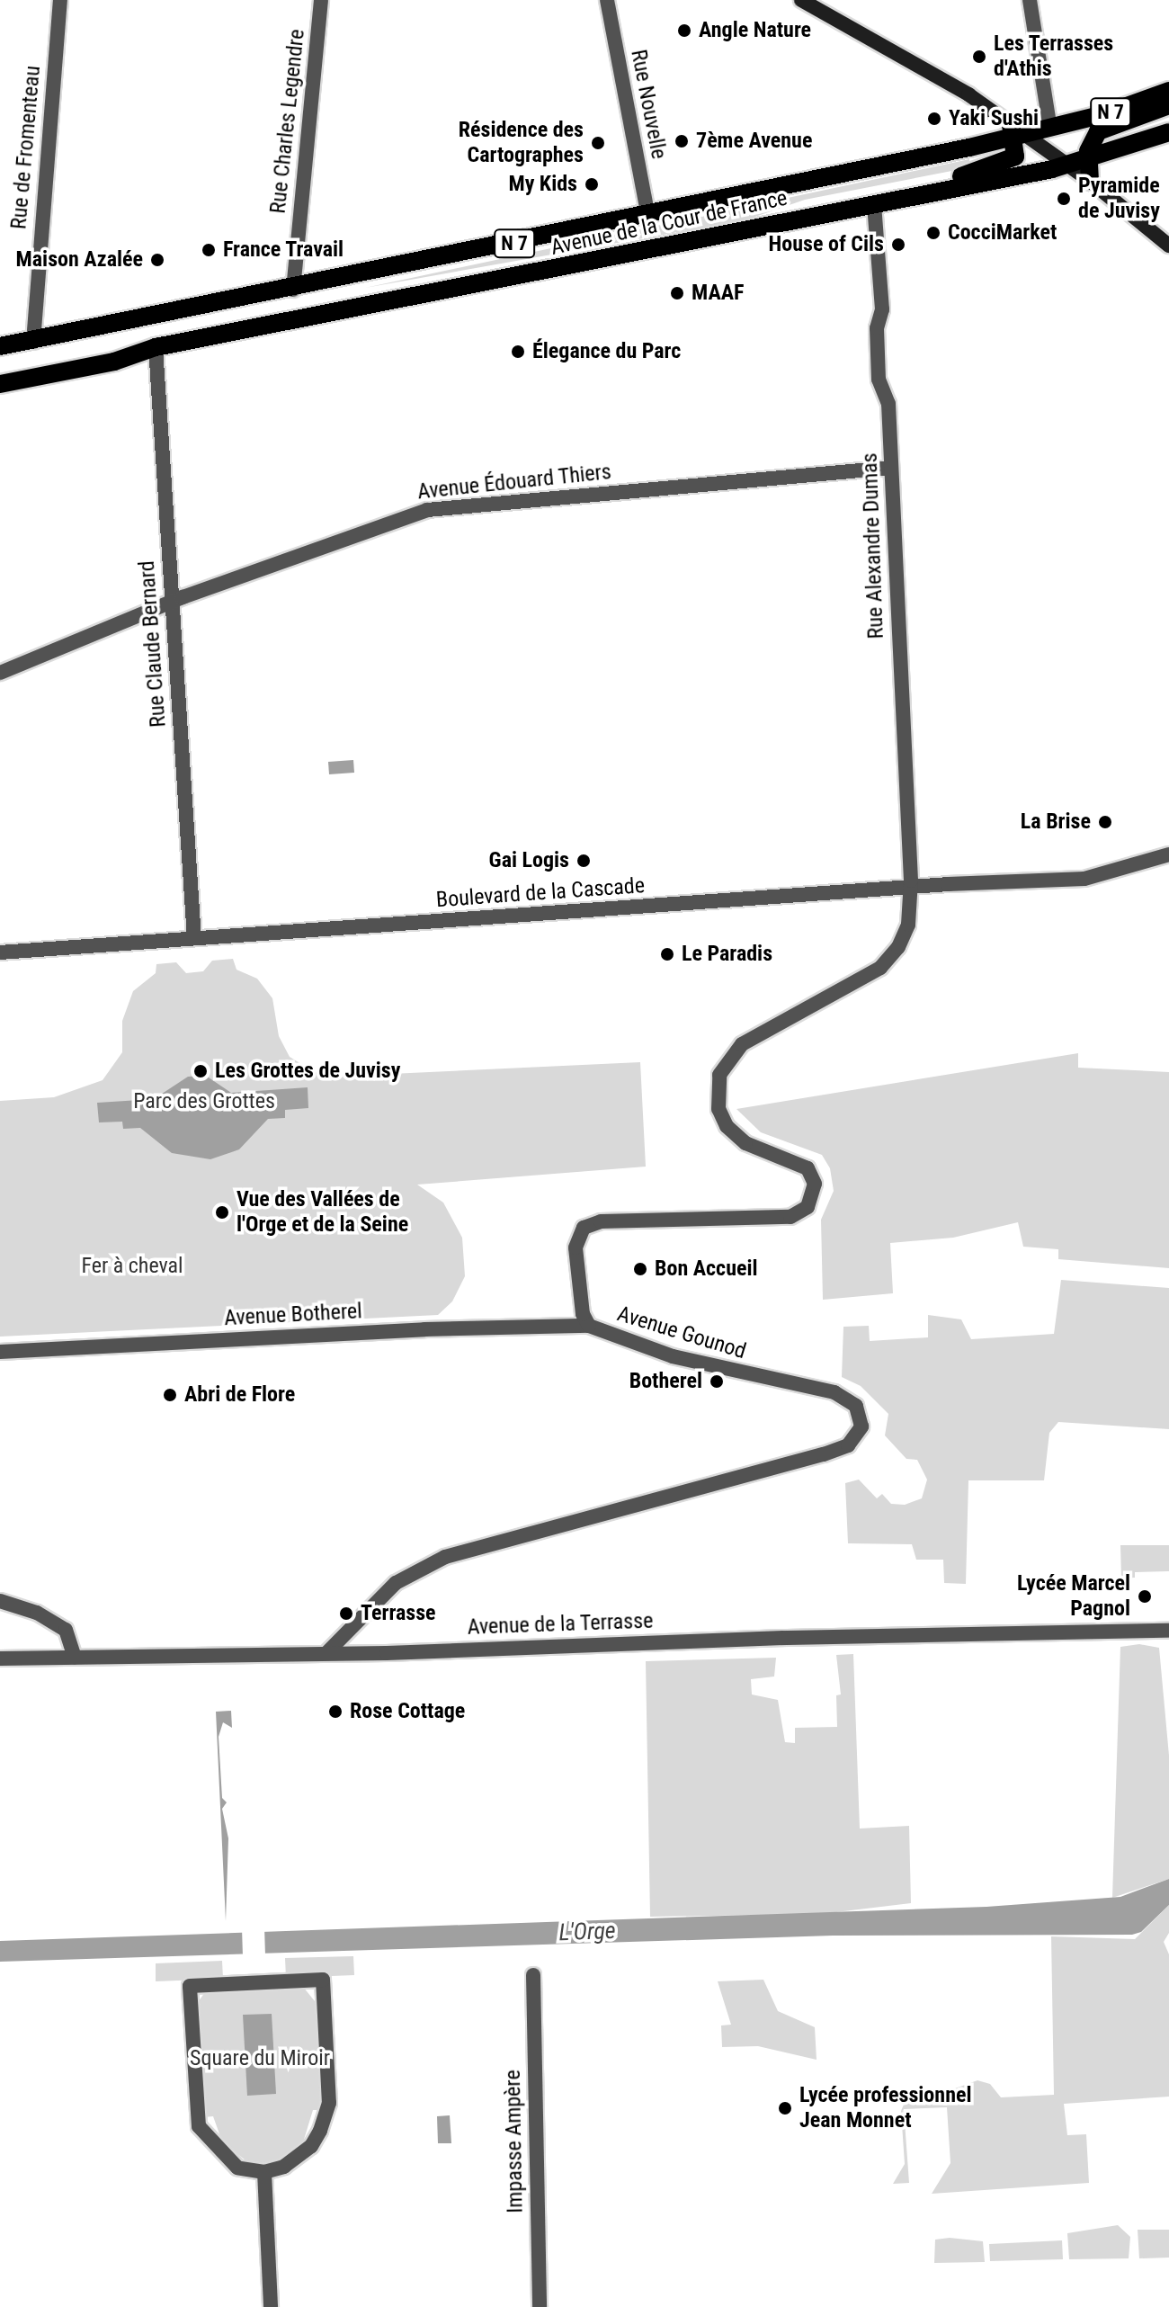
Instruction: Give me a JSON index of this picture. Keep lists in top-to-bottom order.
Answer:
{
  "streets": {
    "main road": ["N 7", "Avenue de la Cour de France"],
    "street": [
      "Rue Nouvelle",
      "Rue Charles Legendre",
      "Rue de Fromenteau",
      "Avenue Édouard Thiers",
      "Rue Alexandre Dumas",
      "Rue Claude Bernard",
      "Boulevard de la Cascade",
      "Avenue Botherel",
      "Avenue Gounod",
      "Avenue de la Terrasse",
      "Impasse Ampère"
    ]
  },
  "crossings": [
    ["Rue Nouvelle", "Avenue de la Cour de France"],
    ["N 7", "Avenue de la Cour de France"],
    ["Rue Charles Legendre", "Avenue de la Cour de France"],
    ["Rue de Fromenteau", "Avenue de la Cour de France"],
    ["Avenue de la Cour de France", "Rue Alexandre Dumas"],
    ["Avenue de la Cour de France", "Rue Claude Bernard"],
    ["Avenue Édouard Thiers", "Rue Alexandre Dumas"],
    ["Avenue Édouard Thiers", "Rue Claude Bernard"],
    ["Rue Alexandre Dumas", "Boulevard de la Cascade"],
    ["Rue Alexandre Dumas", "Avenue Gounod"],
    ["Rue Claude Bernard", "Boulevard de la Cascade"],
    ["Boulevard de la Cascade", "Avenue Gounod"],
    ["Avenue Botherel", "Avenue Gounod"],
    ["Avenue Gounod", "Avenue de la Terrasse"]
  ],
  "water": ["L'Orge"],
  "parks": ["Parc des Grottes", "Fer à cheval", "Square du Miroir"],
  "places": [
    "Angle Nature",
    "Les Terrasses d'Athis",
    "Yaki Sushi",
    "7ème Avenue",
    "Résidence des Cartographes",
    "My Kids",
    "Pyramide de Juvisy",
    "CocciMarket",
    "House of Cils",
    "France Travail",
    "Maison Azalée",
    "MAAF",
    "Élegance du Parc",
    "La Brise",
    "Gai Logis",
    "Le Paradis",
    "Les Grottes de Juvisy",
    "Vue des Vallées de l'Orge et de la Seine",
    "Bon Accueil",
    "Botherel",
    "Abri de Flore",
    "Lycée Marcel Pagnol",
    "Terrasse",
    "Rose Cottage",
    "Lycée professionnel Jean Monnet"
  ]
}
